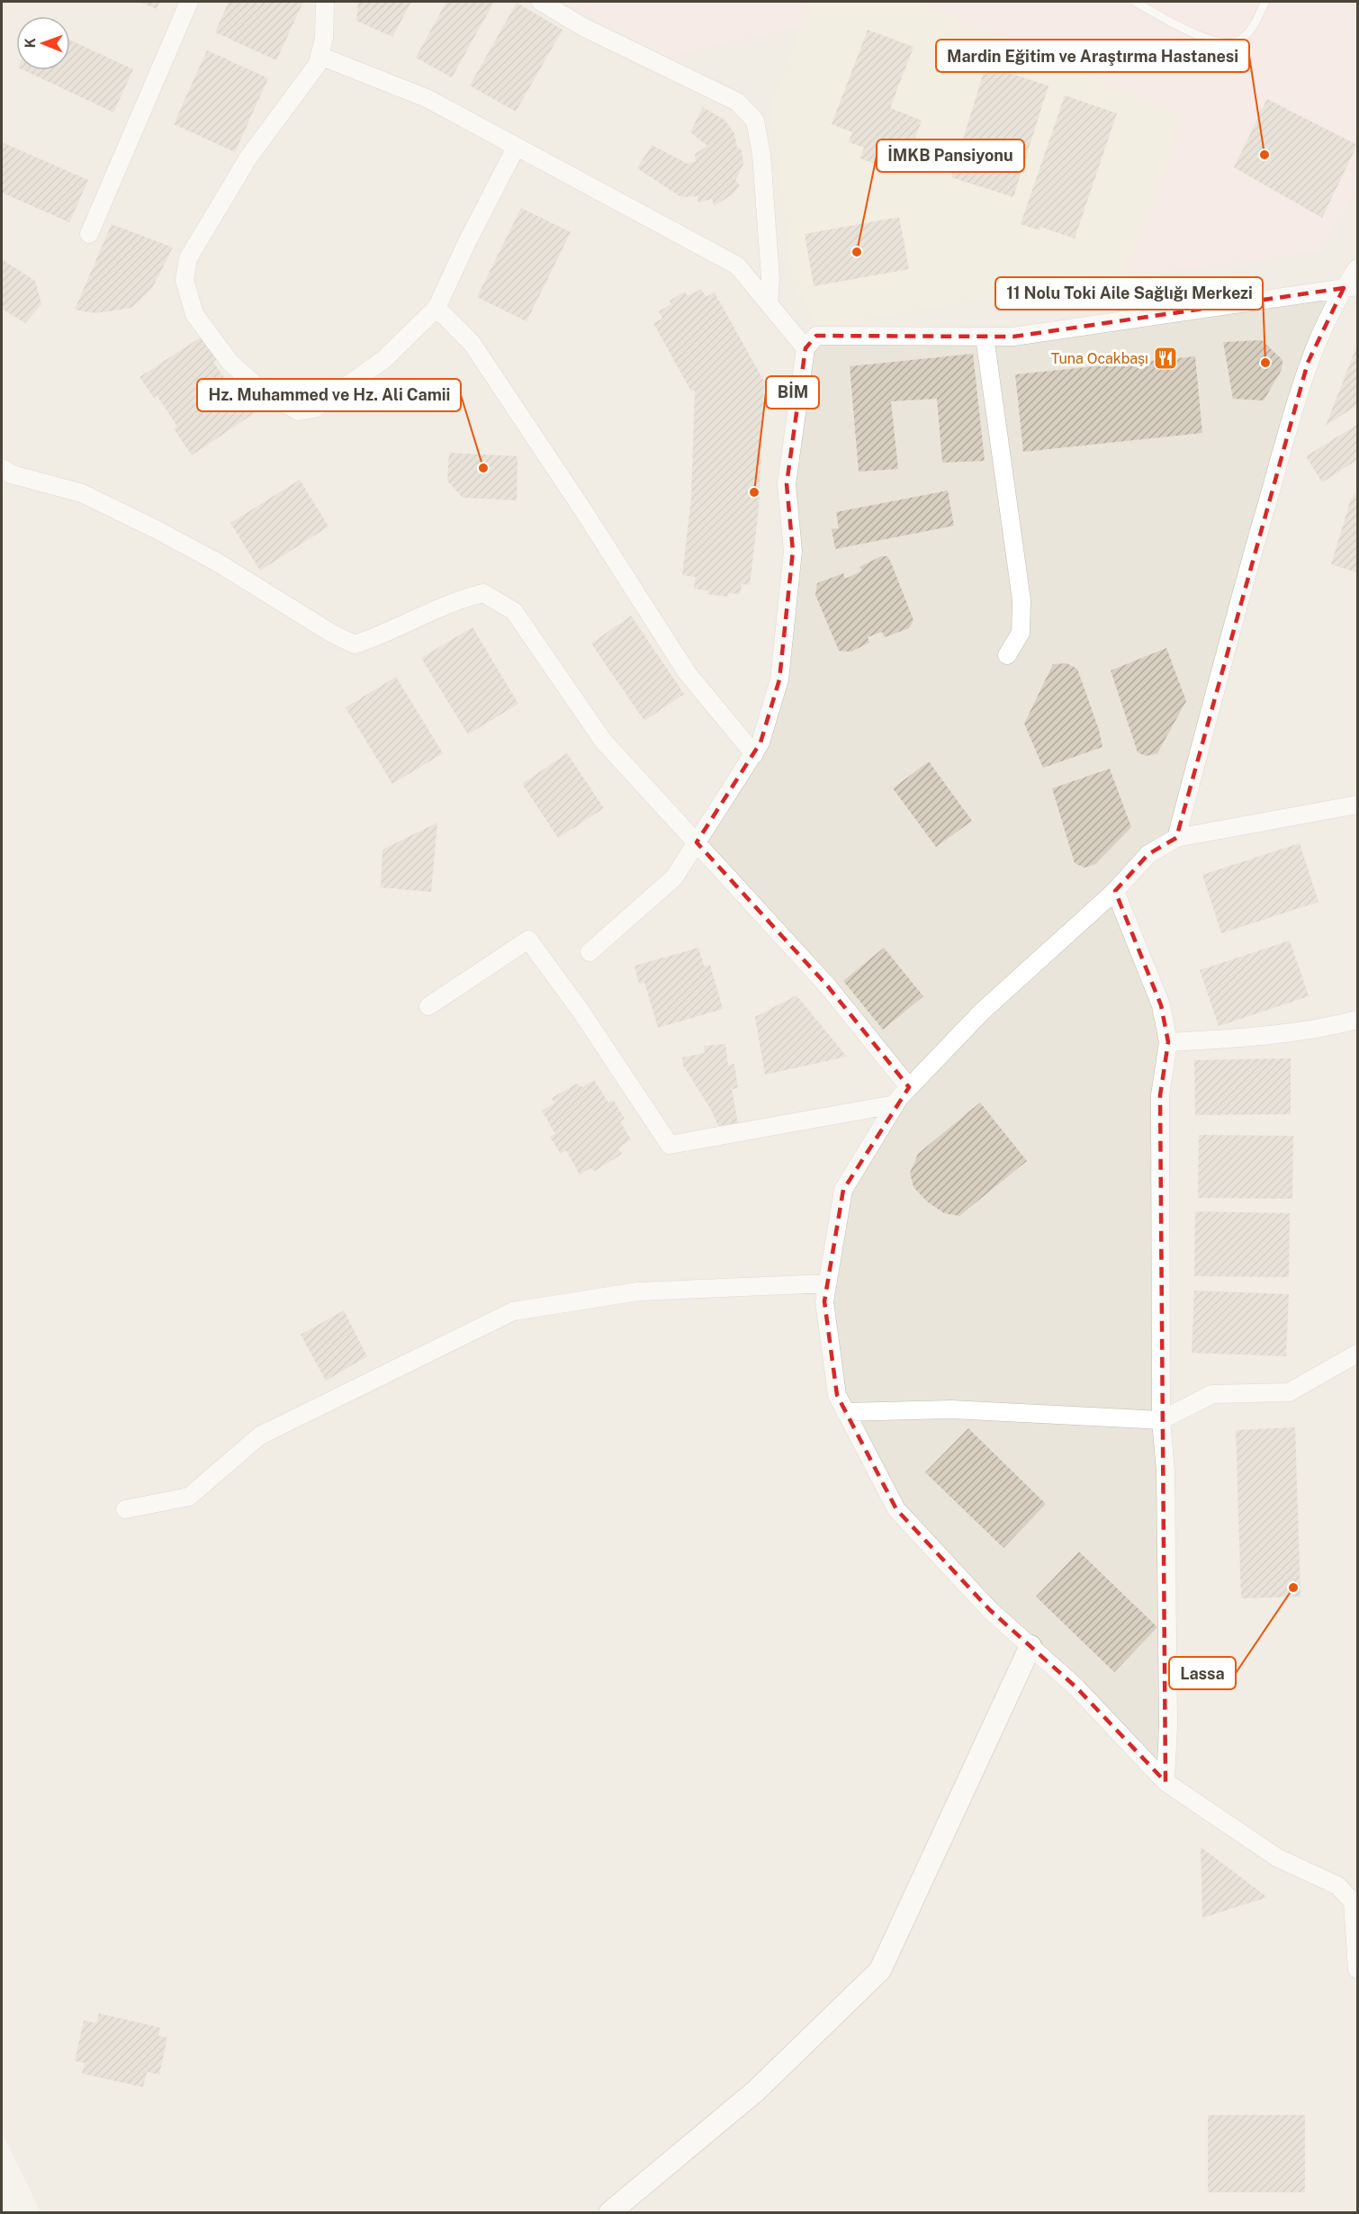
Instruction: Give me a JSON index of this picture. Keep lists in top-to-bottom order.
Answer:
{
  "places": {
    "other": [
      "Mardin Eğitim ve Araştırma Hastanesi",
      "İMKB Pansiyonu",
      "11 Nolu Toki Aile Sağlığı Merkezi",
      "Hz. Muhammed ve Hz. Ali Camii",
      "BİM",
      "Lassa"
    ],
    "restaurant": ["Tuna Ocakbaşı"]
  },
  "north": "left"
}
